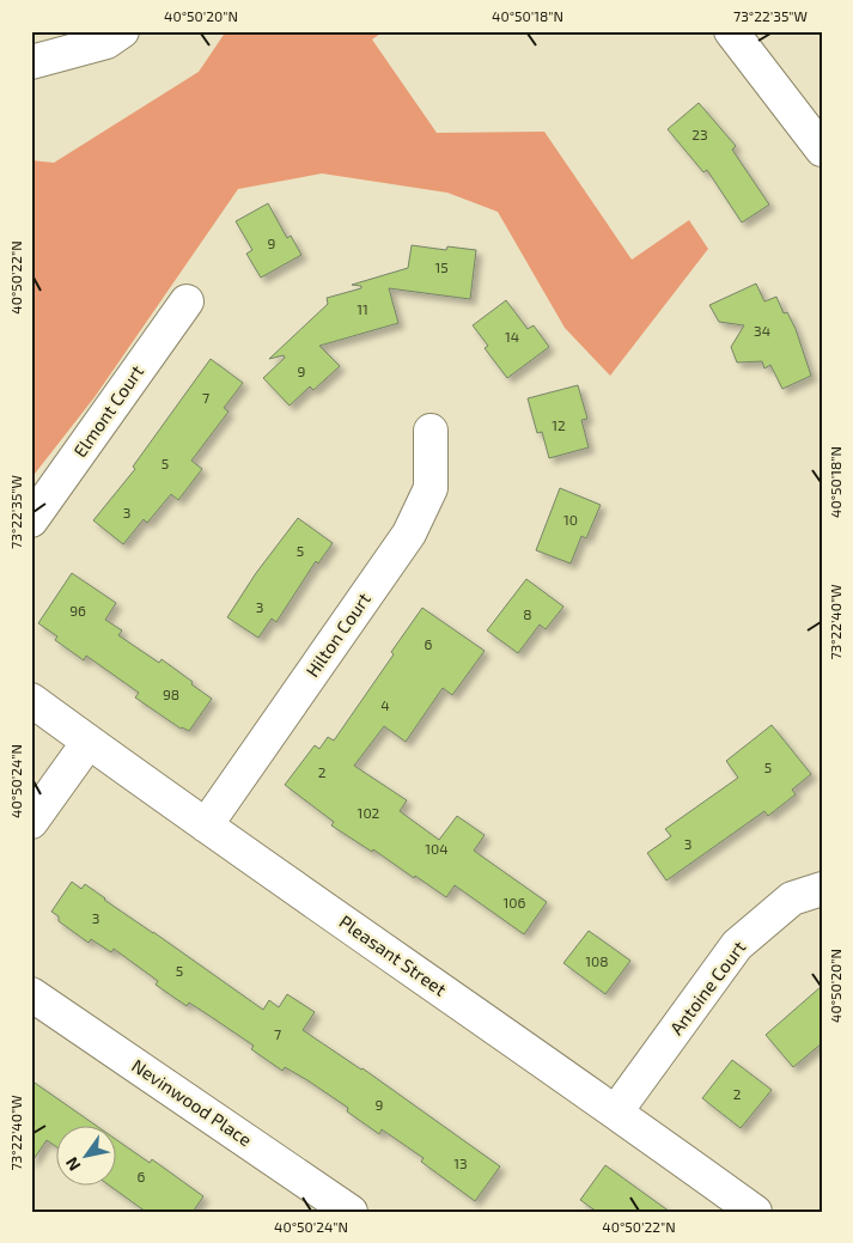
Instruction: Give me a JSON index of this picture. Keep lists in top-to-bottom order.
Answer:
{
  "streets": {
    "street": [
      "Elmont Court",
      "Hilton Court",
      "Pleasant Street",
      "Antoine Court",
      "Nevinwood Place"
    ]
  },
  "crossings": [
    ["Hilton Court", "Pleasant Street"],
    ["Pleasant Street", "Antoine Court"]
  ],
  "house_numbers": [
    "23",
    "9",
    "15",
    "11",
    "34",
    "14",
    "9",
    "7",
    "12",
    "5",
    "3",
    "10",
    "5",
    "3",
    "96",
    "8",
    "6",
    "98",
    "4",
    "5",
    "2",
    "102",
    "3",
    "104",
    "106",
    "3",
    "108",
    "5",
    "7",
    "2",
    "9",
    "13",
    "6"
  ],
  "north": "bottom left",
  "coordinates": [
    "40°50'20\"N",
    "40°50'18\"N",
    "73°22'35\"W",
    "40°50'22\"N",
    "73°22'40\"W",
    "40°50'24\"N"
  ]
}
